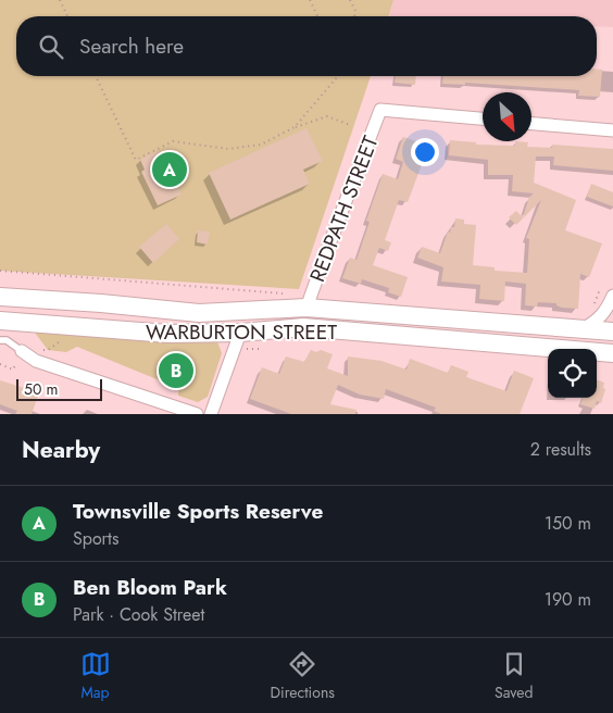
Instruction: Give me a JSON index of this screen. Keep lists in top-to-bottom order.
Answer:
{
  "streets": {
    "main road": ["WARBURTON STREET"],
    "street": ["REDPATH STREET"]
  },
  "crossings": [
    ["REDPATH STREET", "WARBURTON STREET"]
  ],
  "scale_bar": "50 m",
  "north": "bottom right",
  "page": {
    "search": "Search here",
    "pins": ["A", "B"],
    "scale": "50 m",
    "heading": ["Nearby", "2 results"],
    "list": [
      {
        "mark": "A",
        "name": "Townsville Sports Reserve",
        "note": "Sports",
        "value": "150 m"
      },
      {
        "mark": "B",
        "name": "Ben Bloom Park",
        "note": "Park · Cook Street",
        "value": "190 m"
      }
    ],
    "nav": ["Map", "Directions", "Saved"]
  }
}
